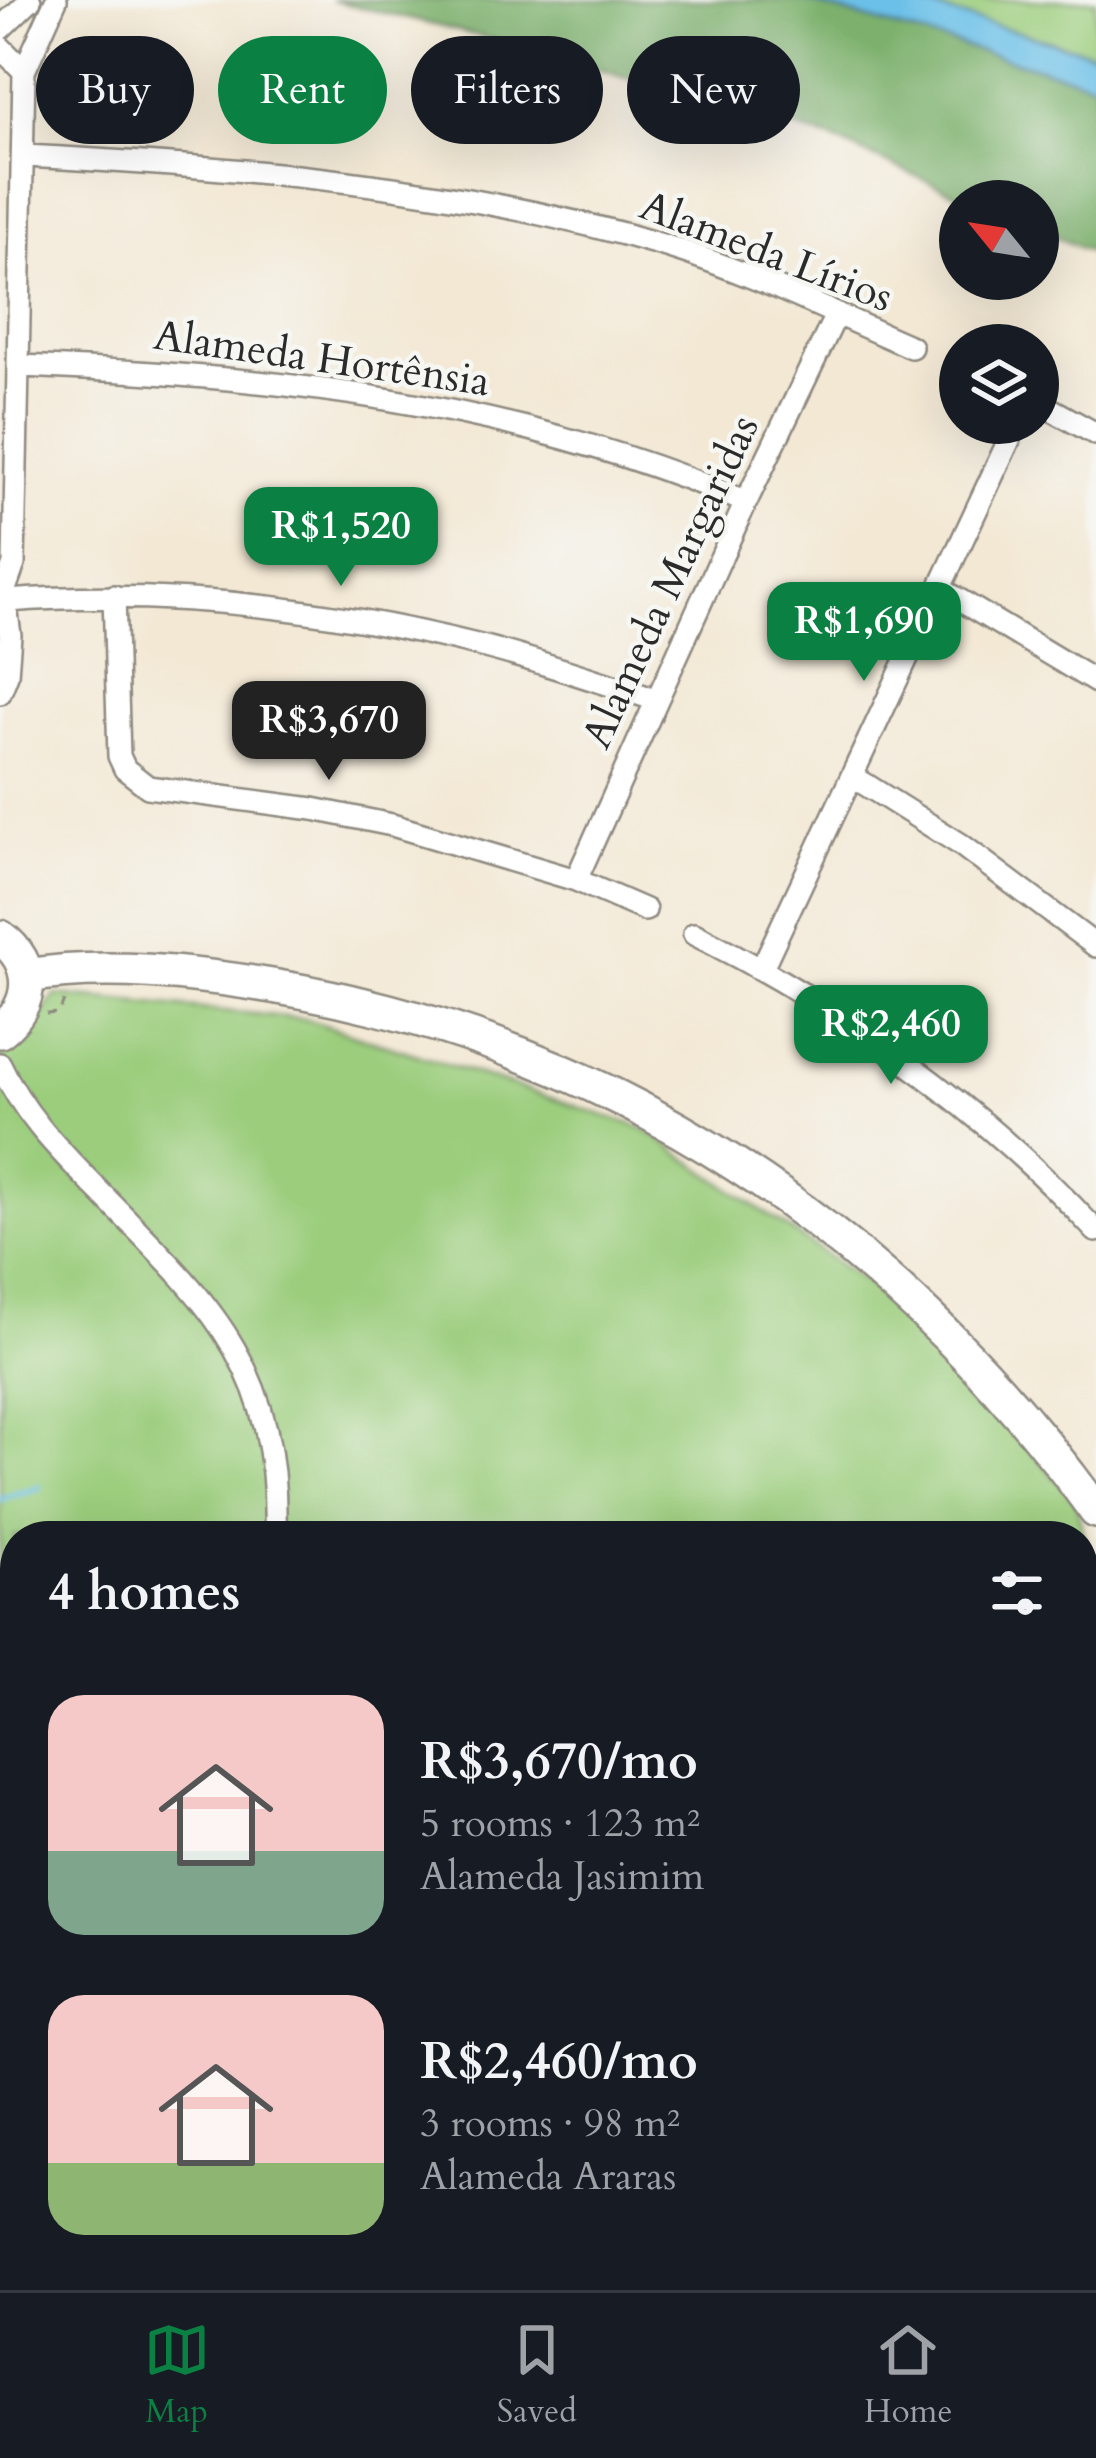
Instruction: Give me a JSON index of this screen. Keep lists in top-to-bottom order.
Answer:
{
  "streets": {
    "street": ["Alameda Lírios", "Alameda Hortênsia", "Alameda Margaridas"]
  },
  "crossings": [
    ["Alameda Lírios", "Alameda Margaridas"],
    ["Alameda Hortênsia", "Alameda Margaridas"]
  ],
  "north": "top left",
  "page": {
    "chip": [
      "Buy",
      "Rent",
      "Filters",
      "New"
    ],
    "price": [
      "R$1,520",
      "R$1,690",
      "R$3,670",
      "R$2,460"
    ],
    "heading": "4 homes",
    "list": [
      {
        "name": "R$3,670/mo",
        "note": "5 rooms · 123 m² · Alameda Jasimim"
      },
      {
        "name": "R$2,460/mo",
        "note": "3 rooms · 98 m² · Alameda Araras"
      }
    ],
    "tabs": ["Map", "Saved", "Home"]
  }
}
